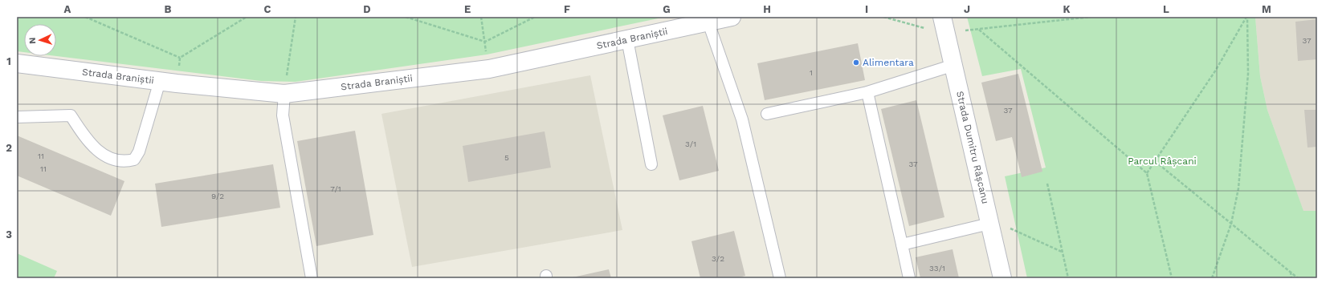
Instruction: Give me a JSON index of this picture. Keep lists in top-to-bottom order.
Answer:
{
  "streets": {
    "street": ["Strada Braniștii", "Strada Dumitru Râșcanu"]
  },
  "parks": ["Parcul Râșcani"],
  "places": ["Alimentara"],
  "house_numbers": [
    "37",
    "1",
    "37",
    "3/1",
    "11",
    "5",
    "37",
    "11",
    "7/1",
    "9/2",
    "3/2",
    "33/1"
  ],
  "north": "left",
  "grid": {
    "columns": [
      "A",
      "B",
      "C",
      "D",
      "E",
      "F",
      "G",
      "H",
      "I",
      "J",
      "K",
      "L",
      "M"
    ],
    "rows": ["1", "2", "3"]
  }
}
